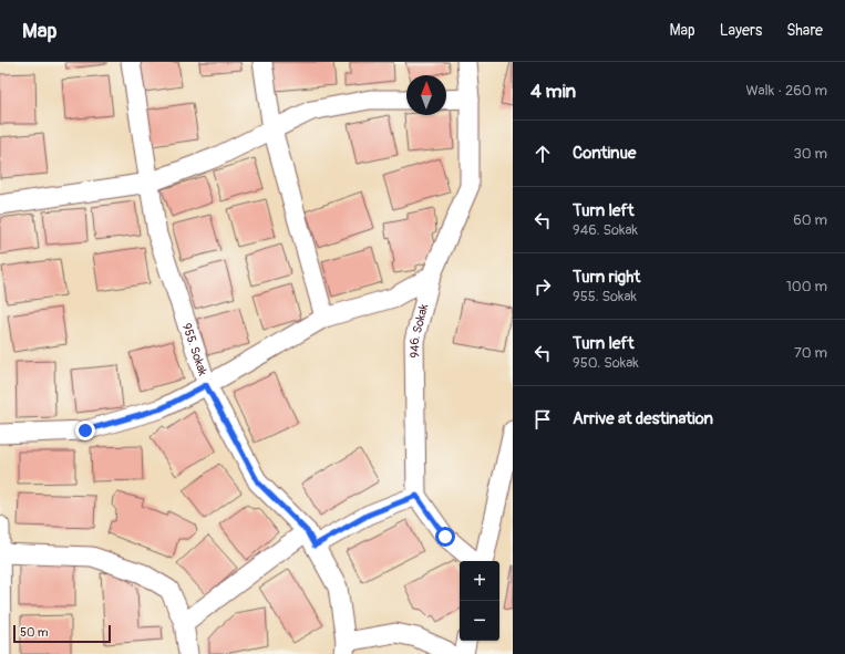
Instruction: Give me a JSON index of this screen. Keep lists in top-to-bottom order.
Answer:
{
  "streets": {
    "street": ["946. Sokak", "955. Sokak"]
  },
  "scale_bar": "50 m",
  "north": "top",
  "page": {
    "header": "Map",
    "nav": ["Map", "Layers", "Share"],
    "heading": ["4 min", "Walk · 260 m"],
    "list": [
      ["Continue", "30 m"],
      ["Turn left", "946. Sokak", "60 m"],
      ["Turn right", "955. Sokak", "100 m"],
      ["Turn left", "950. Sokak", "70 m"],
      "Arrive at destination"
    ],
    "map_buttons": ["+", "−"],
    "scale": "50 m"
  }
}
